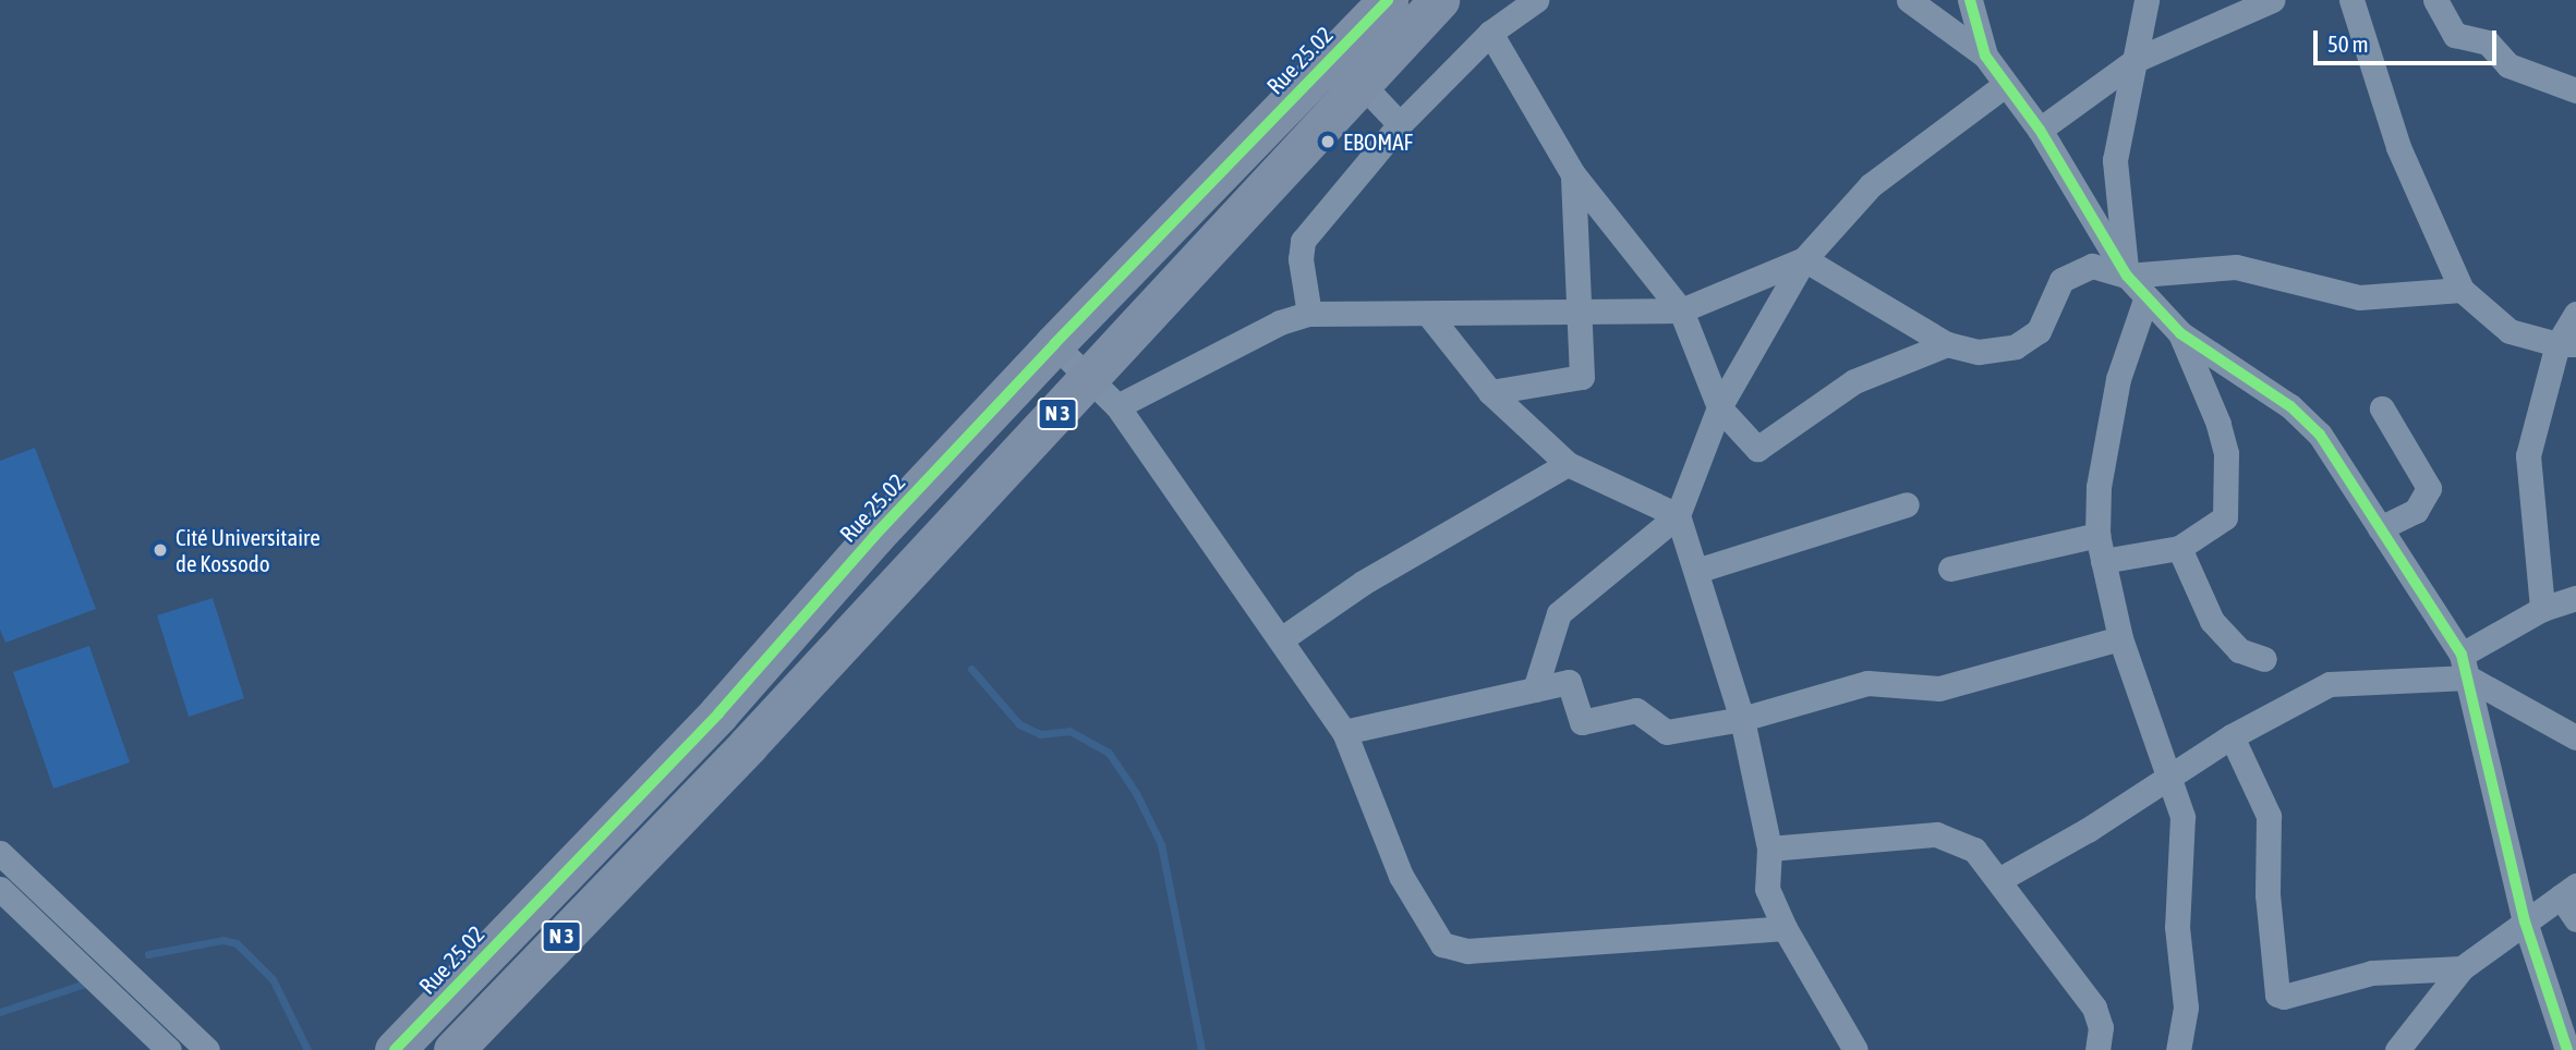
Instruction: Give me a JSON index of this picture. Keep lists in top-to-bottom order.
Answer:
{
  "streets": {
    "main road": ["Rue 25.02", "N 3"]
  },
  "places": ["EBOMAF", "Cité Universitaire de Kossodo"],
  "scale_bar": "50 m"
}
